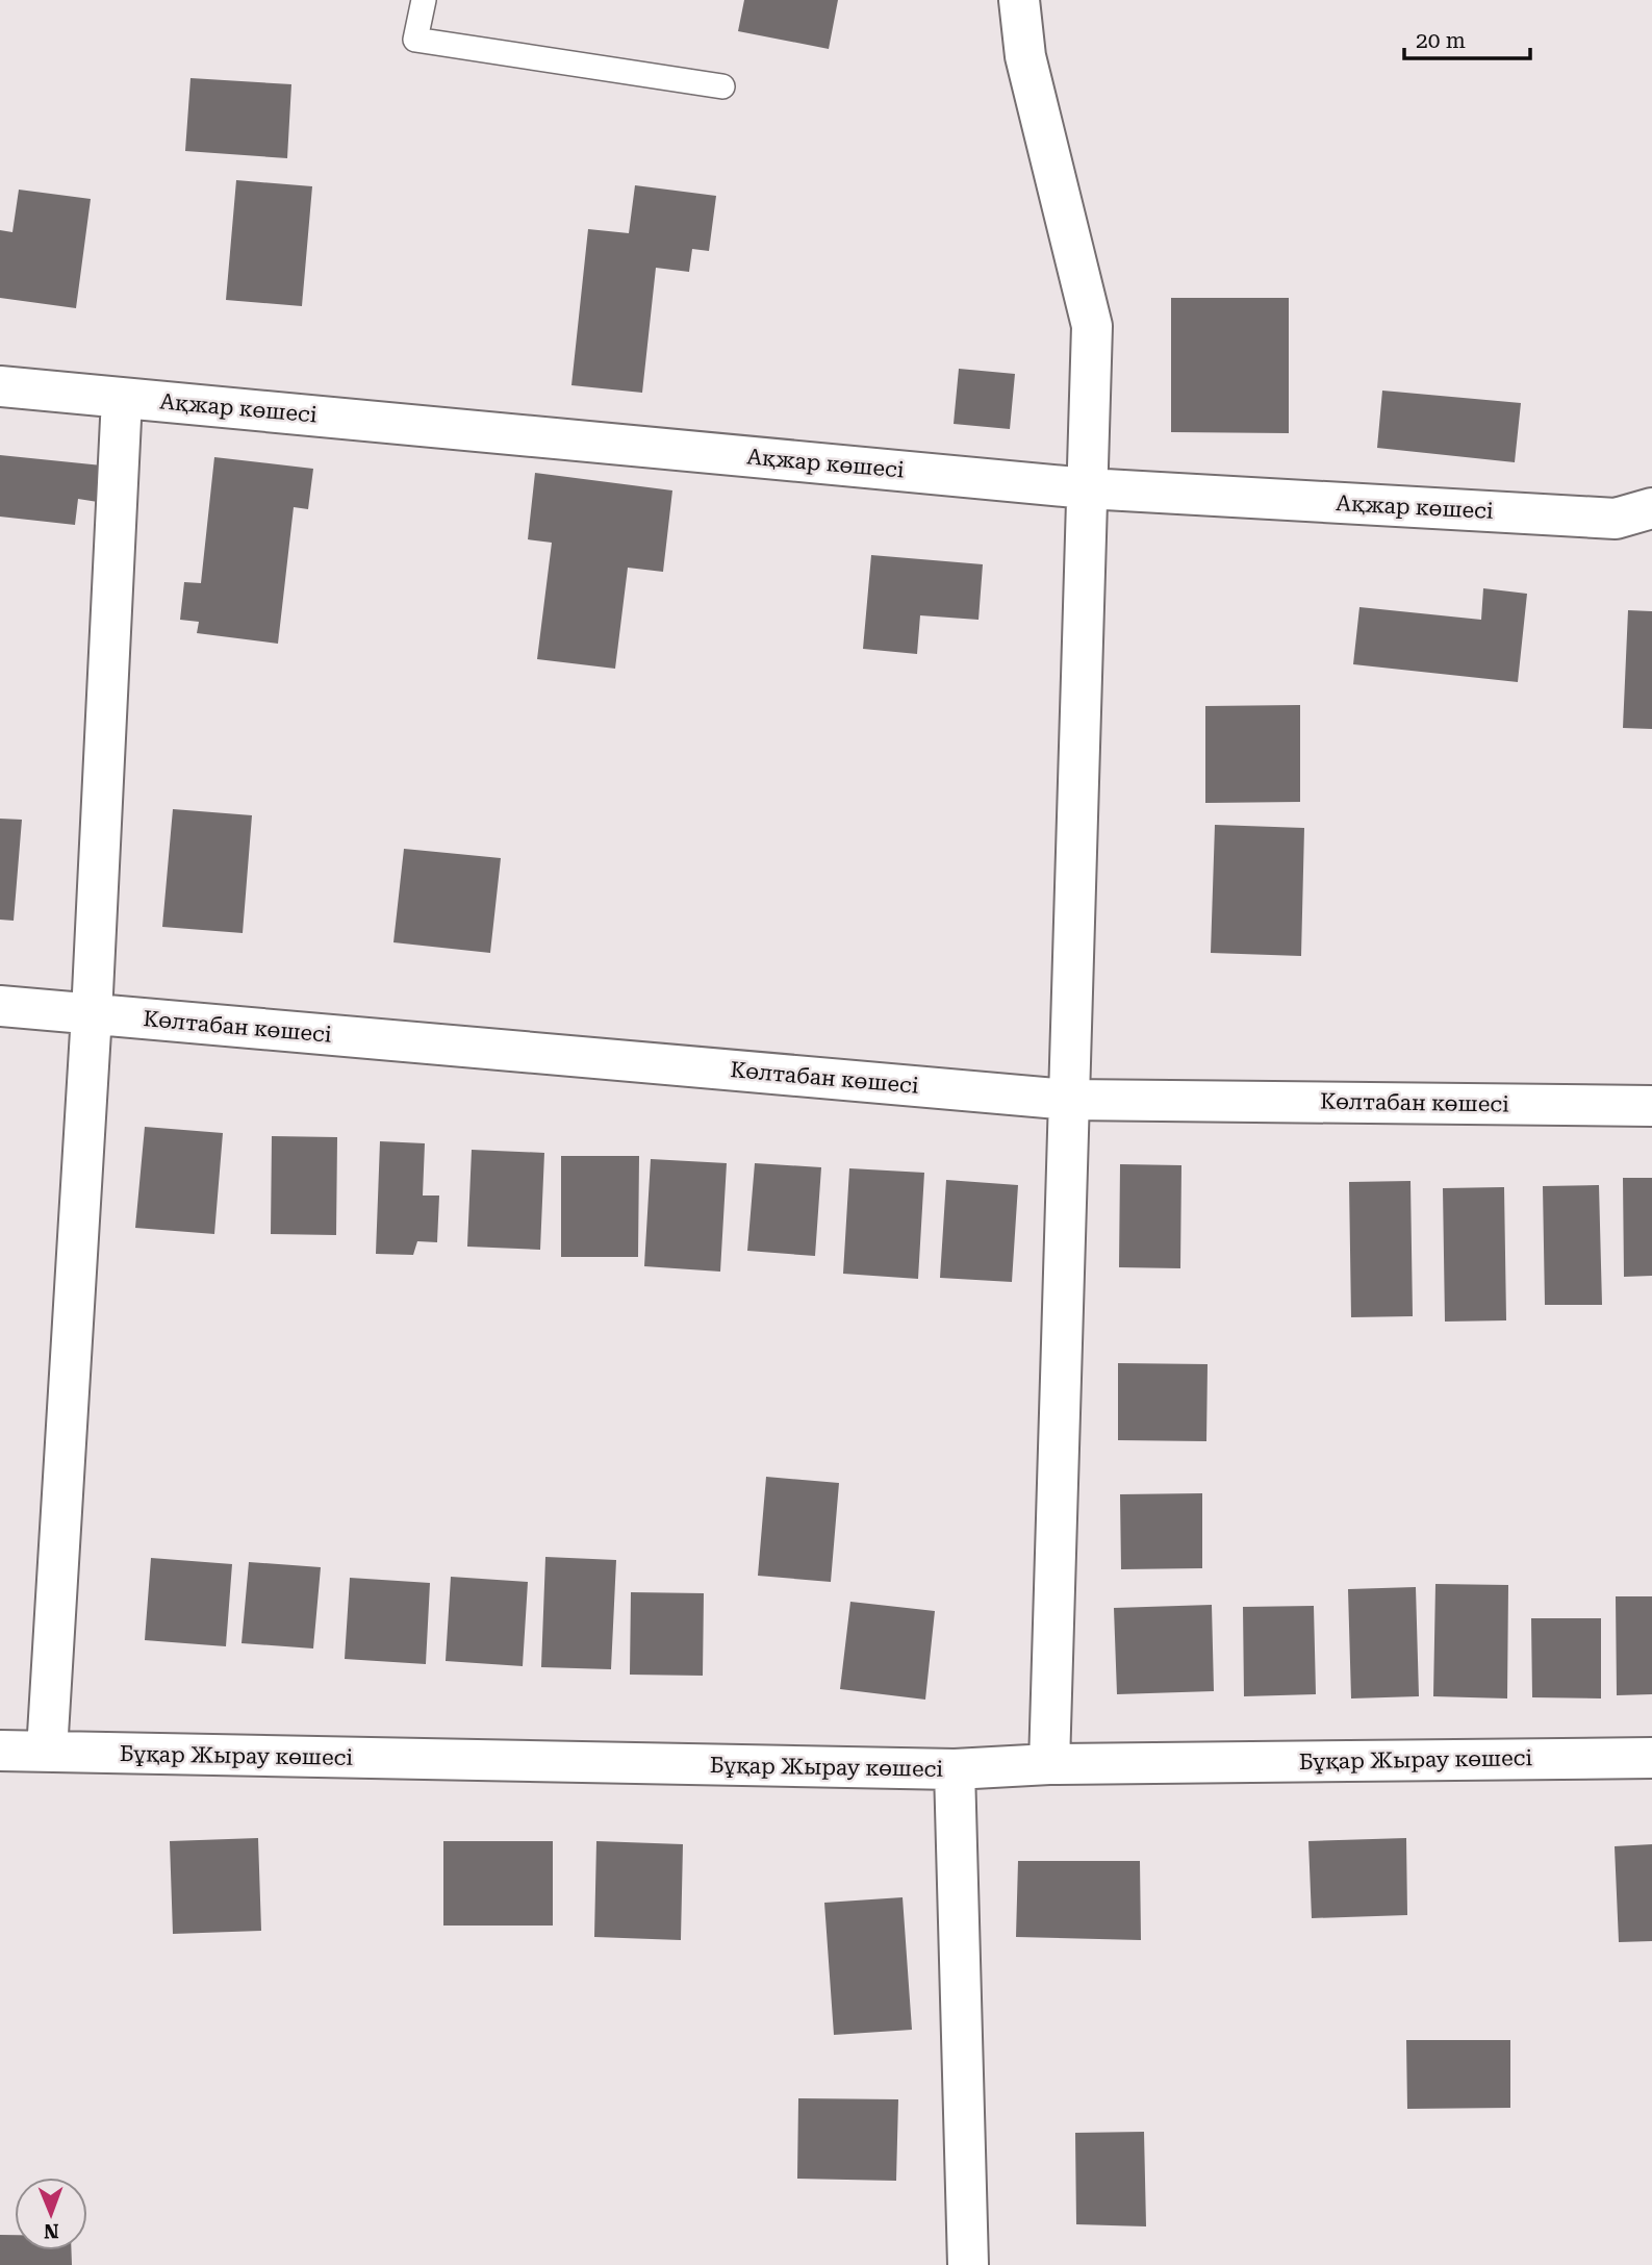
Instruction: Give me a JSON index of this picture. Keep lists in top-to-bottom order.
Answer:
{
  "streets": {
    "street": ["Ақжар көшесі", "Көлтабан көшесі", "Бұқар Жырау көшесі"]
  },
  "scale_bar": "20 m",
  "north": "bottom"
}
